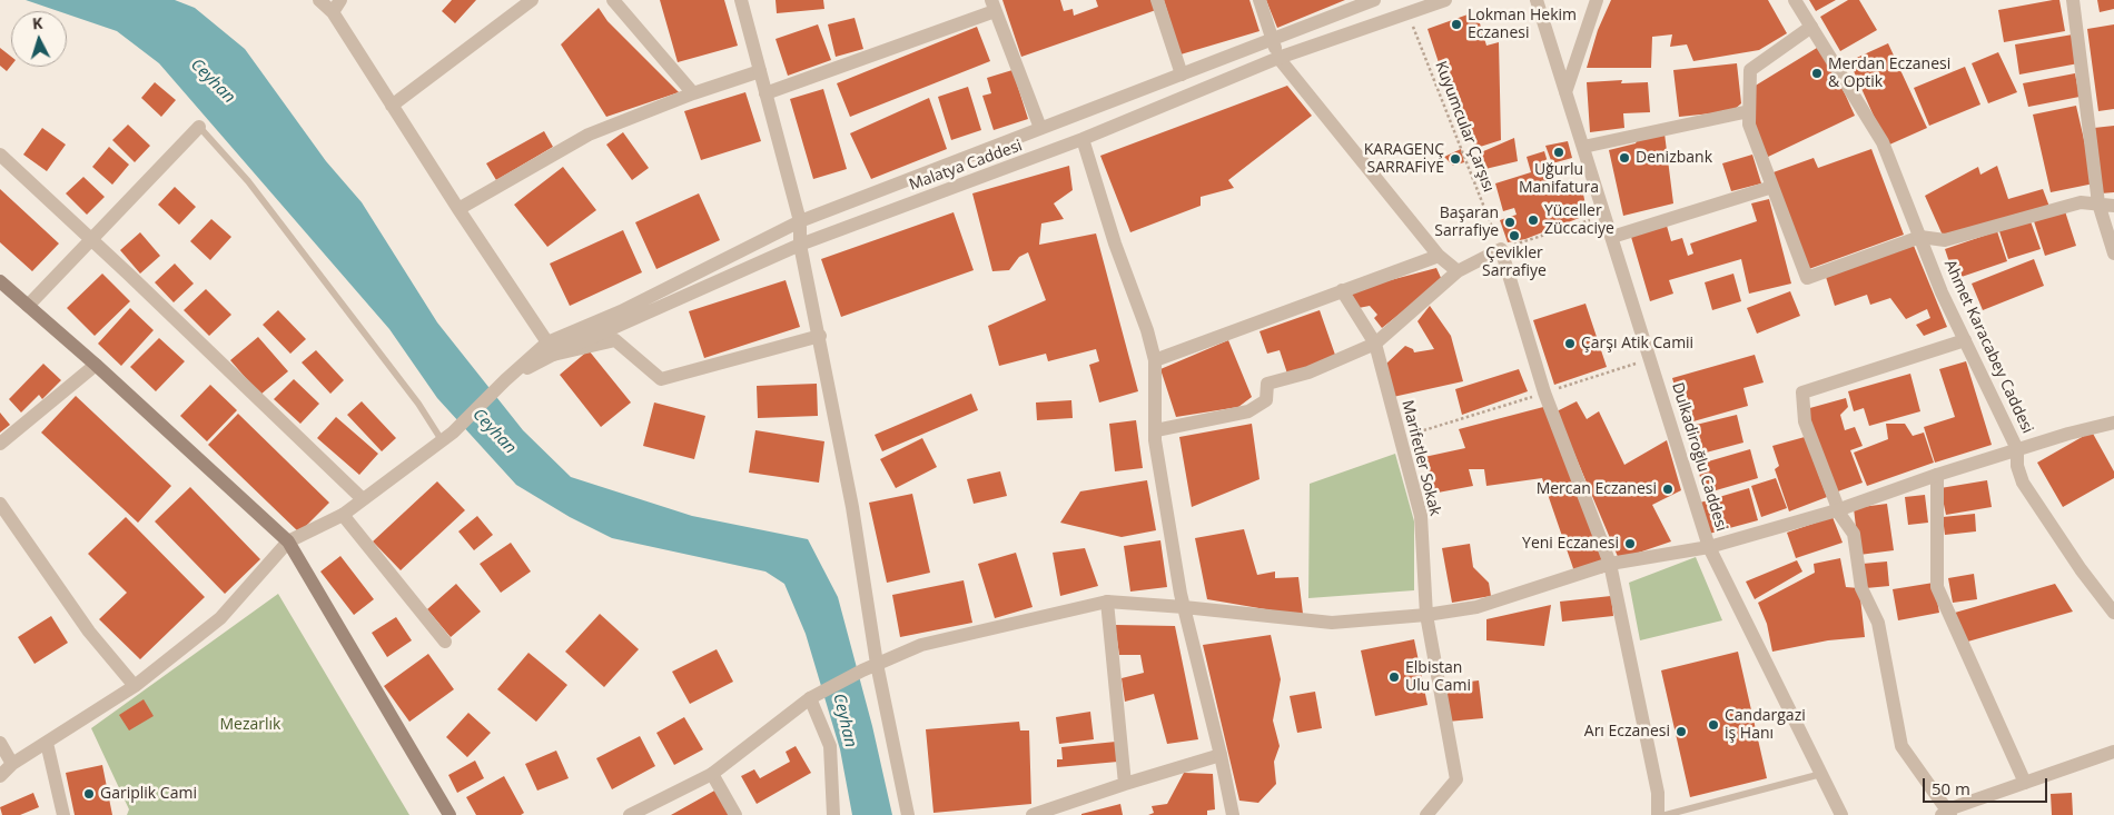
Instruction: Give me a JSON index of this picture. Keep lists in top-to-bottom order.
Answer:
{
  "streets": {
    "street": [
      "Malatya Caddesi",
      "Ahmet Karacabey Caddesi",
      "Dulkadiroğlu Caddesi",
      "Marifetler Sokak"
    ],
    "path": ["Kuyumcular Çarşısı"]
  },
  "crossings": [
    ["Kuyumcular Çarşısı", "Malatya Caddesi"]
  ],
  "water": ["Ceyhan"],
  "parks": ["Mezarlık"],
  "places": [
    "Lokman Hekim Eczanesi",
    "Merdan Eczanesi & Optik",
    "Uğurlu Manifatura",
    "Denizbank",
    "KARAGENÇ SARRAFİYE",
    "Yüceller Züccaciye",
    "Başaran Sarrafiye",
    "Çevikler Sarrafiye",
    "Çarşı Atik Camii",
    "Mercan Eczanesi",
    "Yeni Eczanesi",
    "Elbistan Ulu Cami",
    "Candargazi iş Hanı",
    "Arı Eczanesi",
    "Gariplik Cami"
  ],
  "scale_bar": "50 m",
  "north": "top"
}
